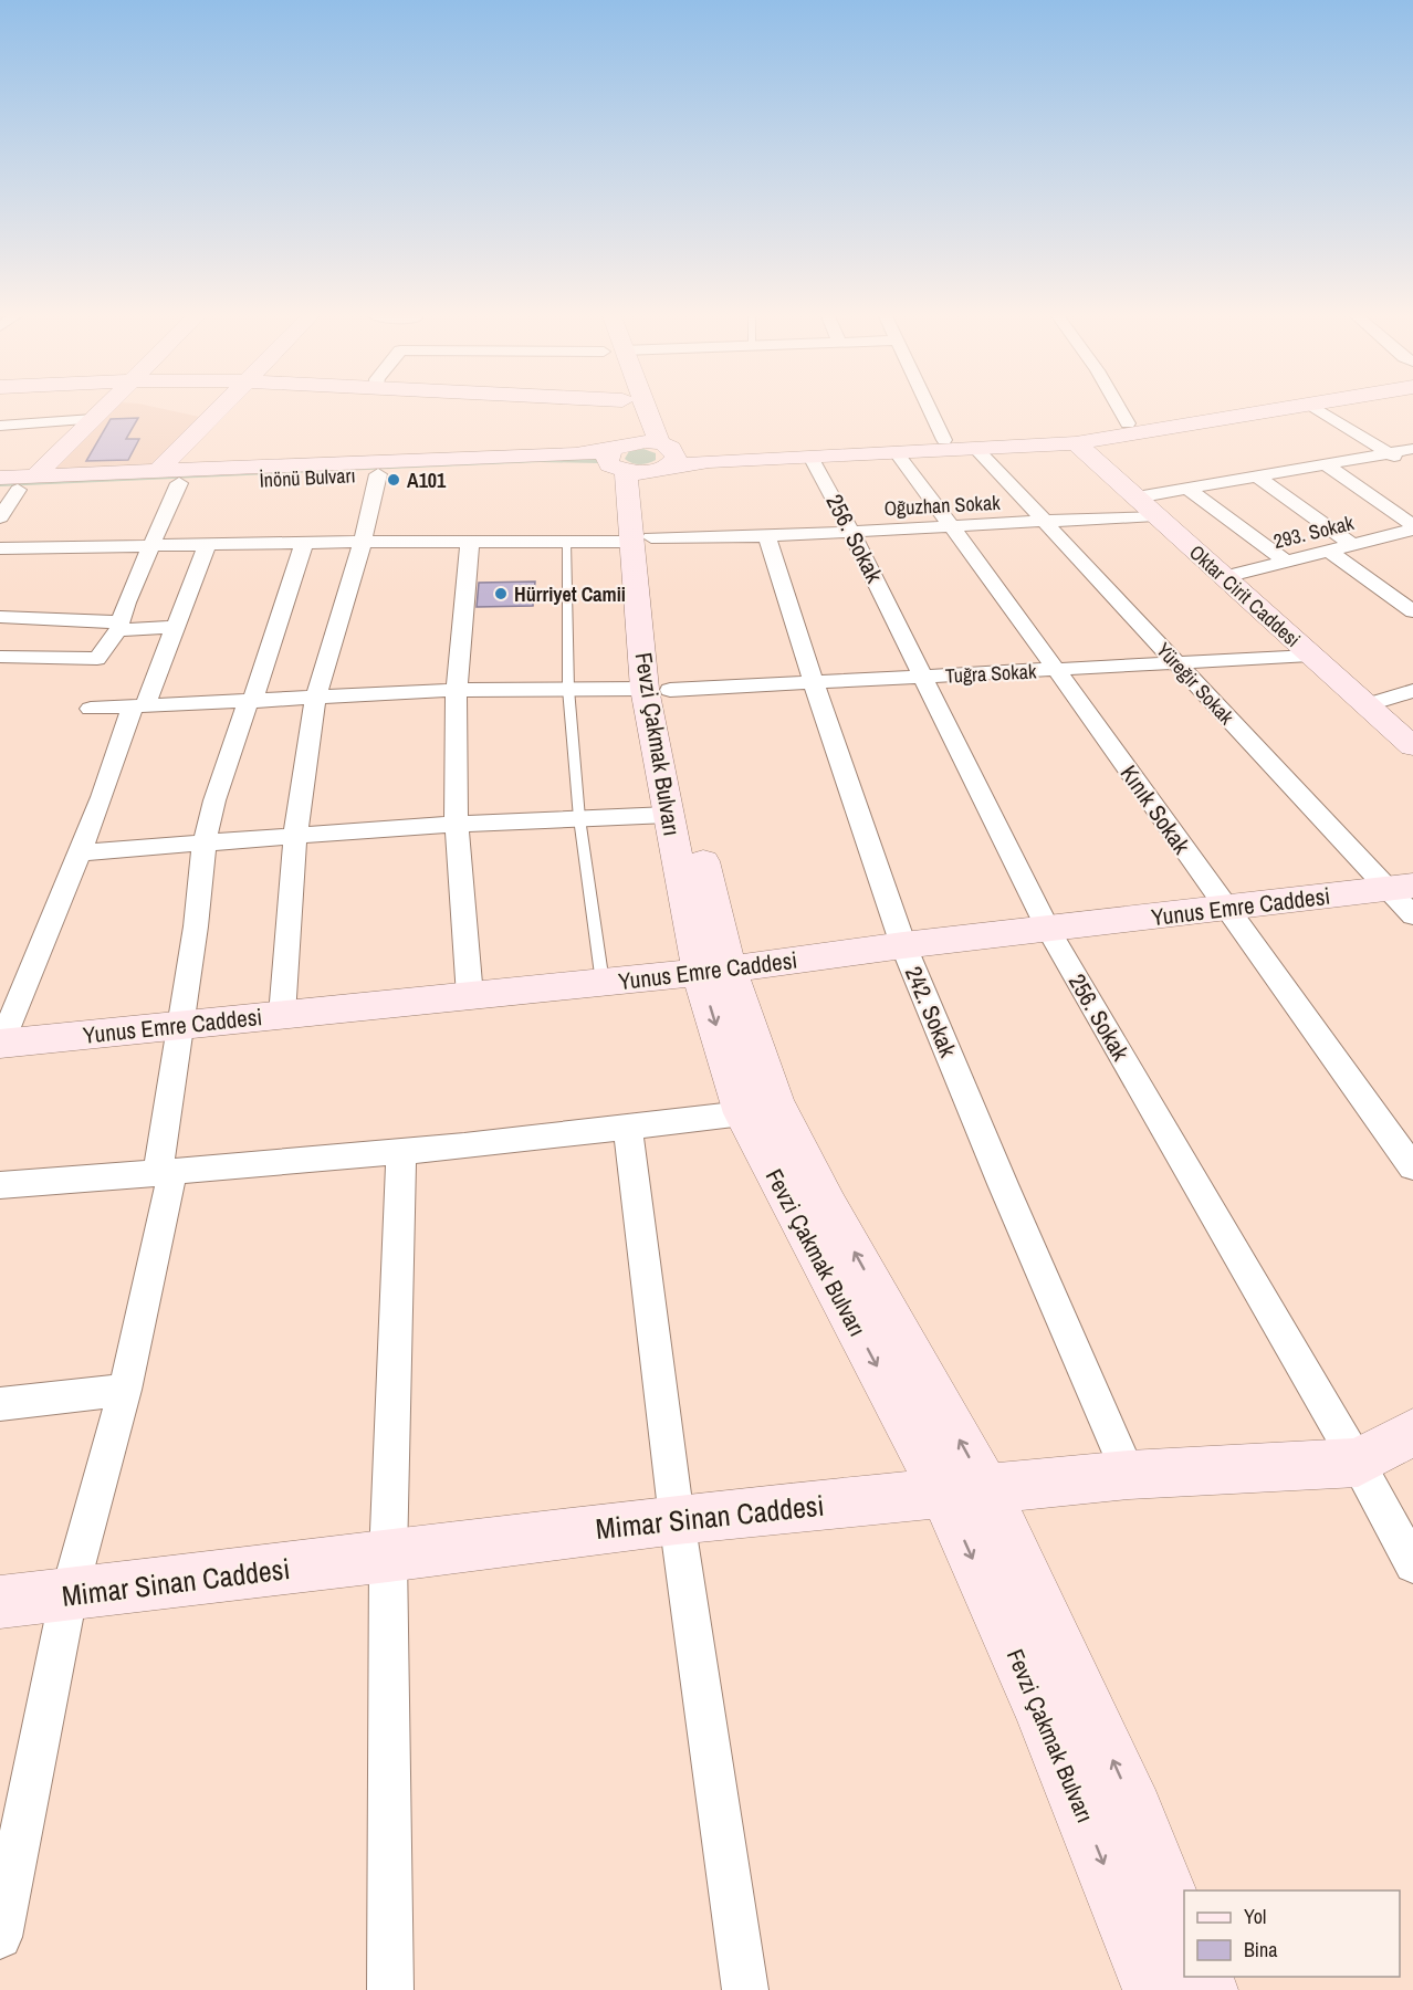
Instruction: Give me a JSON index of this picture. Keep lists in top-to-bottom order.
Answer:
{
  "streets": {
    "street": [
      "İnönü Bulvarı",
      "Oğuzhan Sokak",
      "293. Sokak",
      "256. Sokak",
      "Oktar Cirit Caddesi",
      "Tuğra Sokak",
      "Yüreğir Sokak",
      "Fevzi Çakmak Bulvarı",
      "Kınık Sokak",
      "Yunus Emre Caddesi",
      "242. Sokak",
      "Mimar Sinan Caddesi"
    ]
  },
  "crossings": [
    ["İnönü Bulvarı", "256. Sokak"],
    ["İnönü Bulvarı", "Oktar Cirit Caddesi"],
    ["İnönü Bulvarı", "Yüreğir Sokak"],
    ["İnönü Bulvarı", "Fevzi Çakmak Bulvarı"],
    ["İnönü Bulvarı", "Kınık Sokak"],
    ["Oğuzhan Sokak", "256. Sokak"],
    ["Oğuzhan Sokak", "Oktar Cirit Caddesi"],
    ["Oğuzhan Sokak", "Yüreğir Sokak"],
    ["Oğuzhan Sokak", "Fevzi Çakmak Bulvarı"],
    ["Oğuzhan Sokak", "Kınık Sokak"],
    ["Oğuzhan Sokak", "242. Sokak"],
    ["293. Sokak", "Oktar Cirit Caddesi"],
    ["256. Sokak", "Tuğra Sokak"],
    ["256. Sokak", "Yunus Emre Caddesi"],
    ["256. Sokak", "Mimar Sinan Caddesi"],
    ["Oktar Cirit Caddesi", "Tuğra Sokak"],
    ["Tuğra Sokak", "Yüreğir Sokak"],
    ["Tuğra Sokak", "Fevzi Çakmak Bulvarı"],
    ["Tuğra Sokak", "Kınık Sokak"],
    ["Tuğra Sokak", "242. Sokak"],
    ["Yüreğir Sokak", "Yunus Emre Caddesi"],
    ["Fevzi Çakmak Bulvarı", "Yunus Emre Caddesi"],
    ["Fevzi Çakmak Bulvarı", "Mimar Sinan Caddesi"],
    ["Kınık Sokak", "Yunus Emre Caddesi"],
    ["Yunus Emre Caddesi", "242. Sokak"],
    ["242. Sokak", "Mimar Sinan Caddesi"]
  ],
  "places": ["A101", "Hürriyet Camii"],
  "legend": ["Yol", "Bina"]
}
